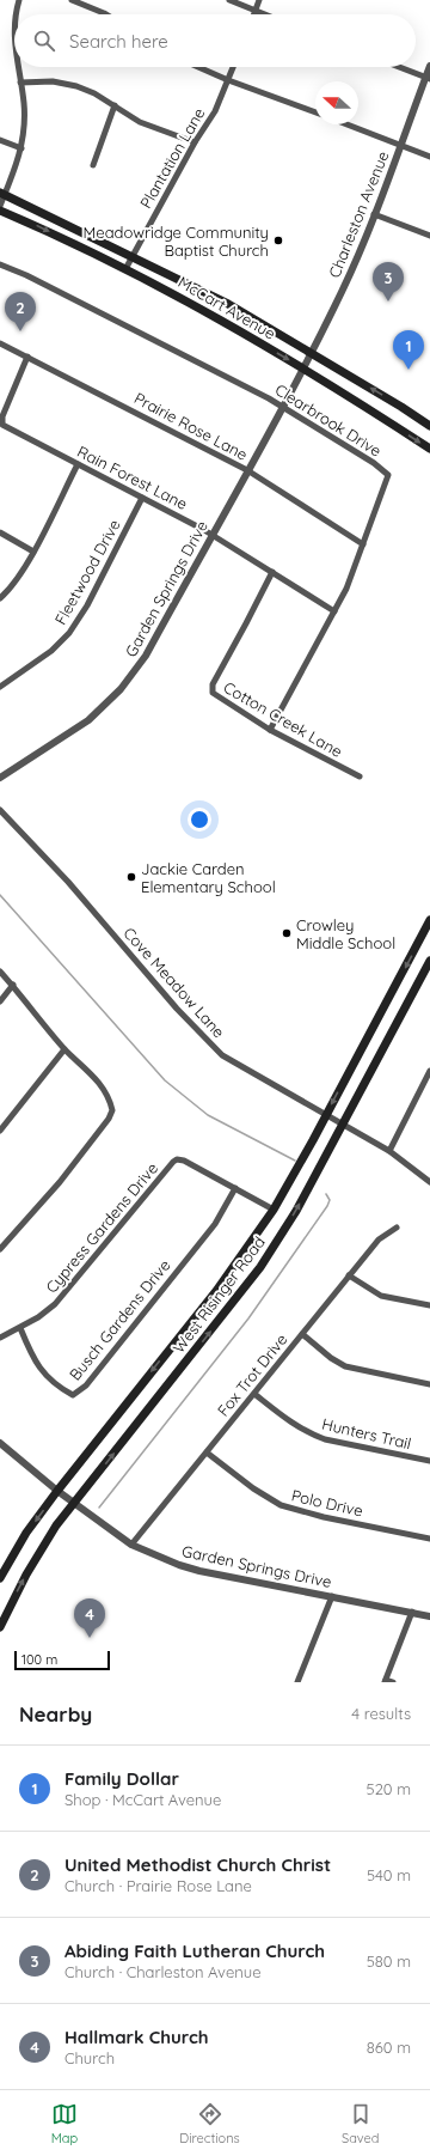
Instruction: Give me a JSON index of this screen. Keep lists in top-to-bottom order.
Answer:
{
  "streets": {
    "main road": ["McCart Avenue", "West Risinger Road"],
    "street": [
      "Plantation Lane",
      "Charleston Avenue",
      "Clearbrook Drive",
      "Prairie Rose Lane",
      "Rain Forest Lane",
      "Fleetwood Drive",
      "Garden Springs Drive",
      "Cotton Creek Lane",
      "Cove Meadow Lane",
      "Cypress Gardens Drive",
      "Busch Gardens Drive",
      "Fox Trot Drive",
      "Hunters Trail",
      "Polo Drive"
    ]
  },
  "crossings": [
    ["Plantation Lane", "McCart Avenue"],
    ["Charleston Avenue", "McCart Avenue"],
    ["Charleston Avenue", "Garden Springs Drive"],
    ["McCart Avenue", "Garden Springs Drive"],
    ["Clearbrook Drive", "Prairie Rose Lane"],
    ["Clearbrook Drive", "Rain Forest Lane"],
    ["Clearbrook Drive", "Garden Springs Drive"],
    ["Clearbrook Drive", "Cotton Creek Lane"],
    ["Prairie Rose Lane", "Rain Forest Lane"],
    ["Prairie Rose Lane", "Garden Springs Drive"],
    ["Rain Forest Lane", "Fleetwood Drive"],
    ["Rain Forest Lane", "Garden Springs Drive"],
    ["Rain Forest Lane", "Cotton Creek Lane"],
    ["Garden Springs Drive", "West Risinger Road"],
    ["Garden Springs Drive", "Fox Trot Drive"],
    ["Cove Meadow Lane", "West Risinger Road"],
    ["Cypress Gardens Drive", "West Risinger Road"],
    ["Cypress Gardens Drive", "Busch Gardens Drive"],
    ["Fox Trot Drive", "Hunters Trail"],
    ["Fox Trot Drive", "Polo Drive"]
  ],
  "places": ["Meadowridge Community Baptist Church", "Jackie Carden Elementary School", "Crowley Middle School"],
  "scale_bar": "100 m",
  "north": "left",
  "page": {
    "search": "Search here",
    "pins": [
      "3",
      "2",
      "1",
      "4"
    ],
    "scale": "100 m",
    "heading": ["Nearby", "4 results"],
    "list": [
      {
        "mark": "1",
        "name": "Family Dollar",
        "note": "Shop · McCart Avenue",
        "value": "520 m"
      },
      {
        "mark": "2",
        "name": "United Methodist Church Christ",
        "note": "Church · Prairie Rose Lane",
        "value": "540 m"
      },
      {
        "mark": "3",
        "name": "Abiding Faith Lutheran Church",
        "note": "Church · Charleston Avenue",
        "value": "580 m"
      },
      {
        "mark": "4",
        "name": "Hallmark Church",
        "note": "Church",
        "value": "860 m"
      }
    ],
    "nav": ["Map", "Directions", "Saved"]
  }
}
